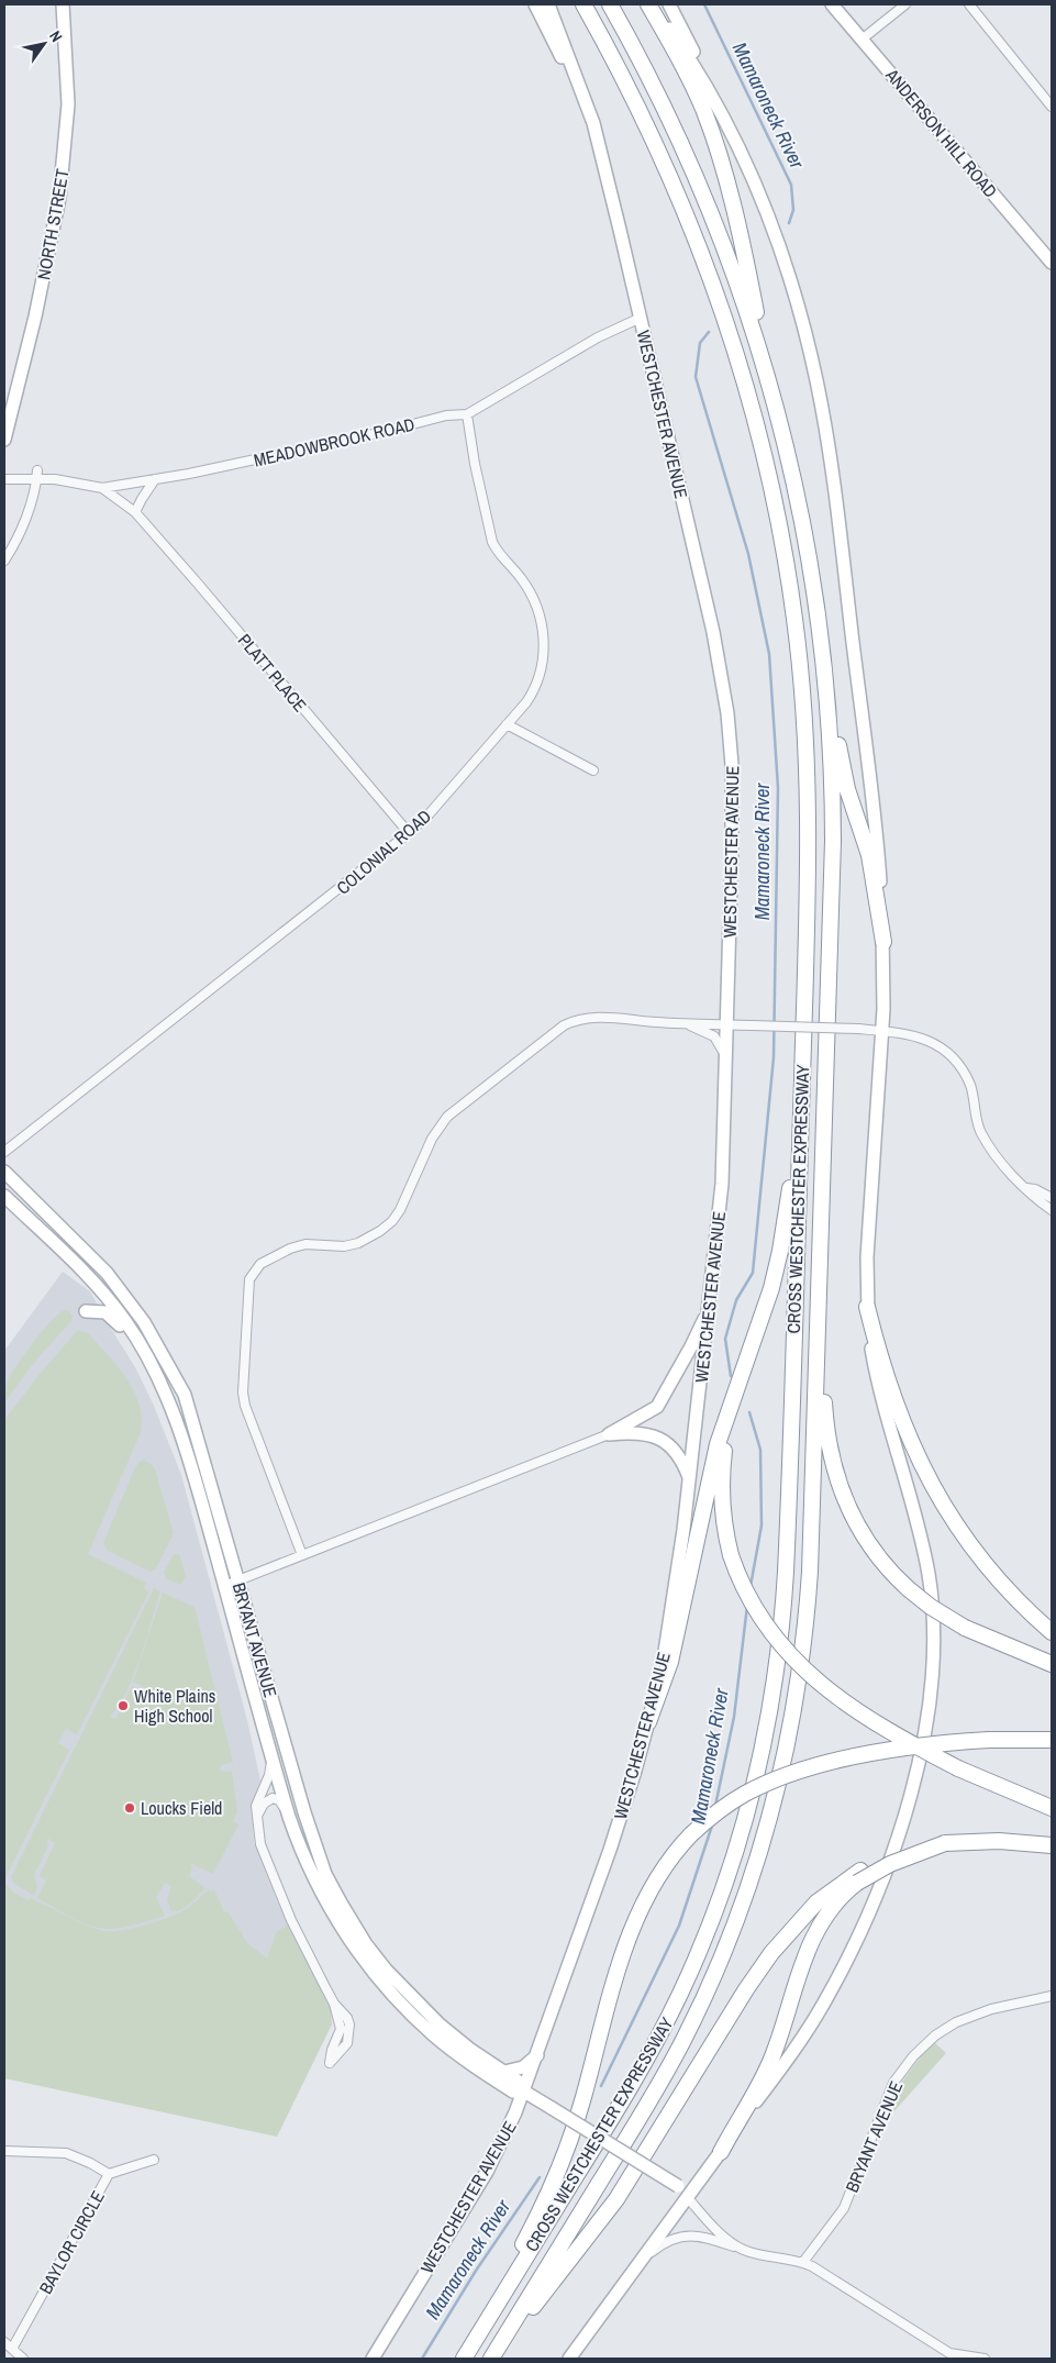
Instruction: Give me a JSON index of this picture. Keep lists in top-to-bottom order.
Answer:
{
  "streets": {
    "highway": ["CROSS WESTCHESTER EXPRESSWAY"],
    "main road": [
      "ANDERSON HILL ROAD",
      "NORTH STREET",
      "WESTCHESTER AVENUE",
      "BRYANT AVENUE"
    ],
    "street": [
      "MEADOWBROOK ROAD",
      "PLATT PLACE",
      "COLONIAL ROAD",
      "BAYLOR CIRCLE"
    ]
  },
  "crossings": [
    ["WESTCHESTER AVENUE", "MEADOWBROOK ROAD"],
    ["WESTCHESTER AVENUE", "BRYANT AVENUE"],
    ["MEADOWBROOK ROAD", "PLATT PLACE"],
    ["MEADOWBROOK ROAD", "COLONIAL ROAD"],
    ["PLATT PLACE", "COLONIAL ROAD"]
  ],
  "water": ["Mamaroneck River"],
  "places": ["White Plains High School", "Loucks Field"],
  "north": "top right"
}
